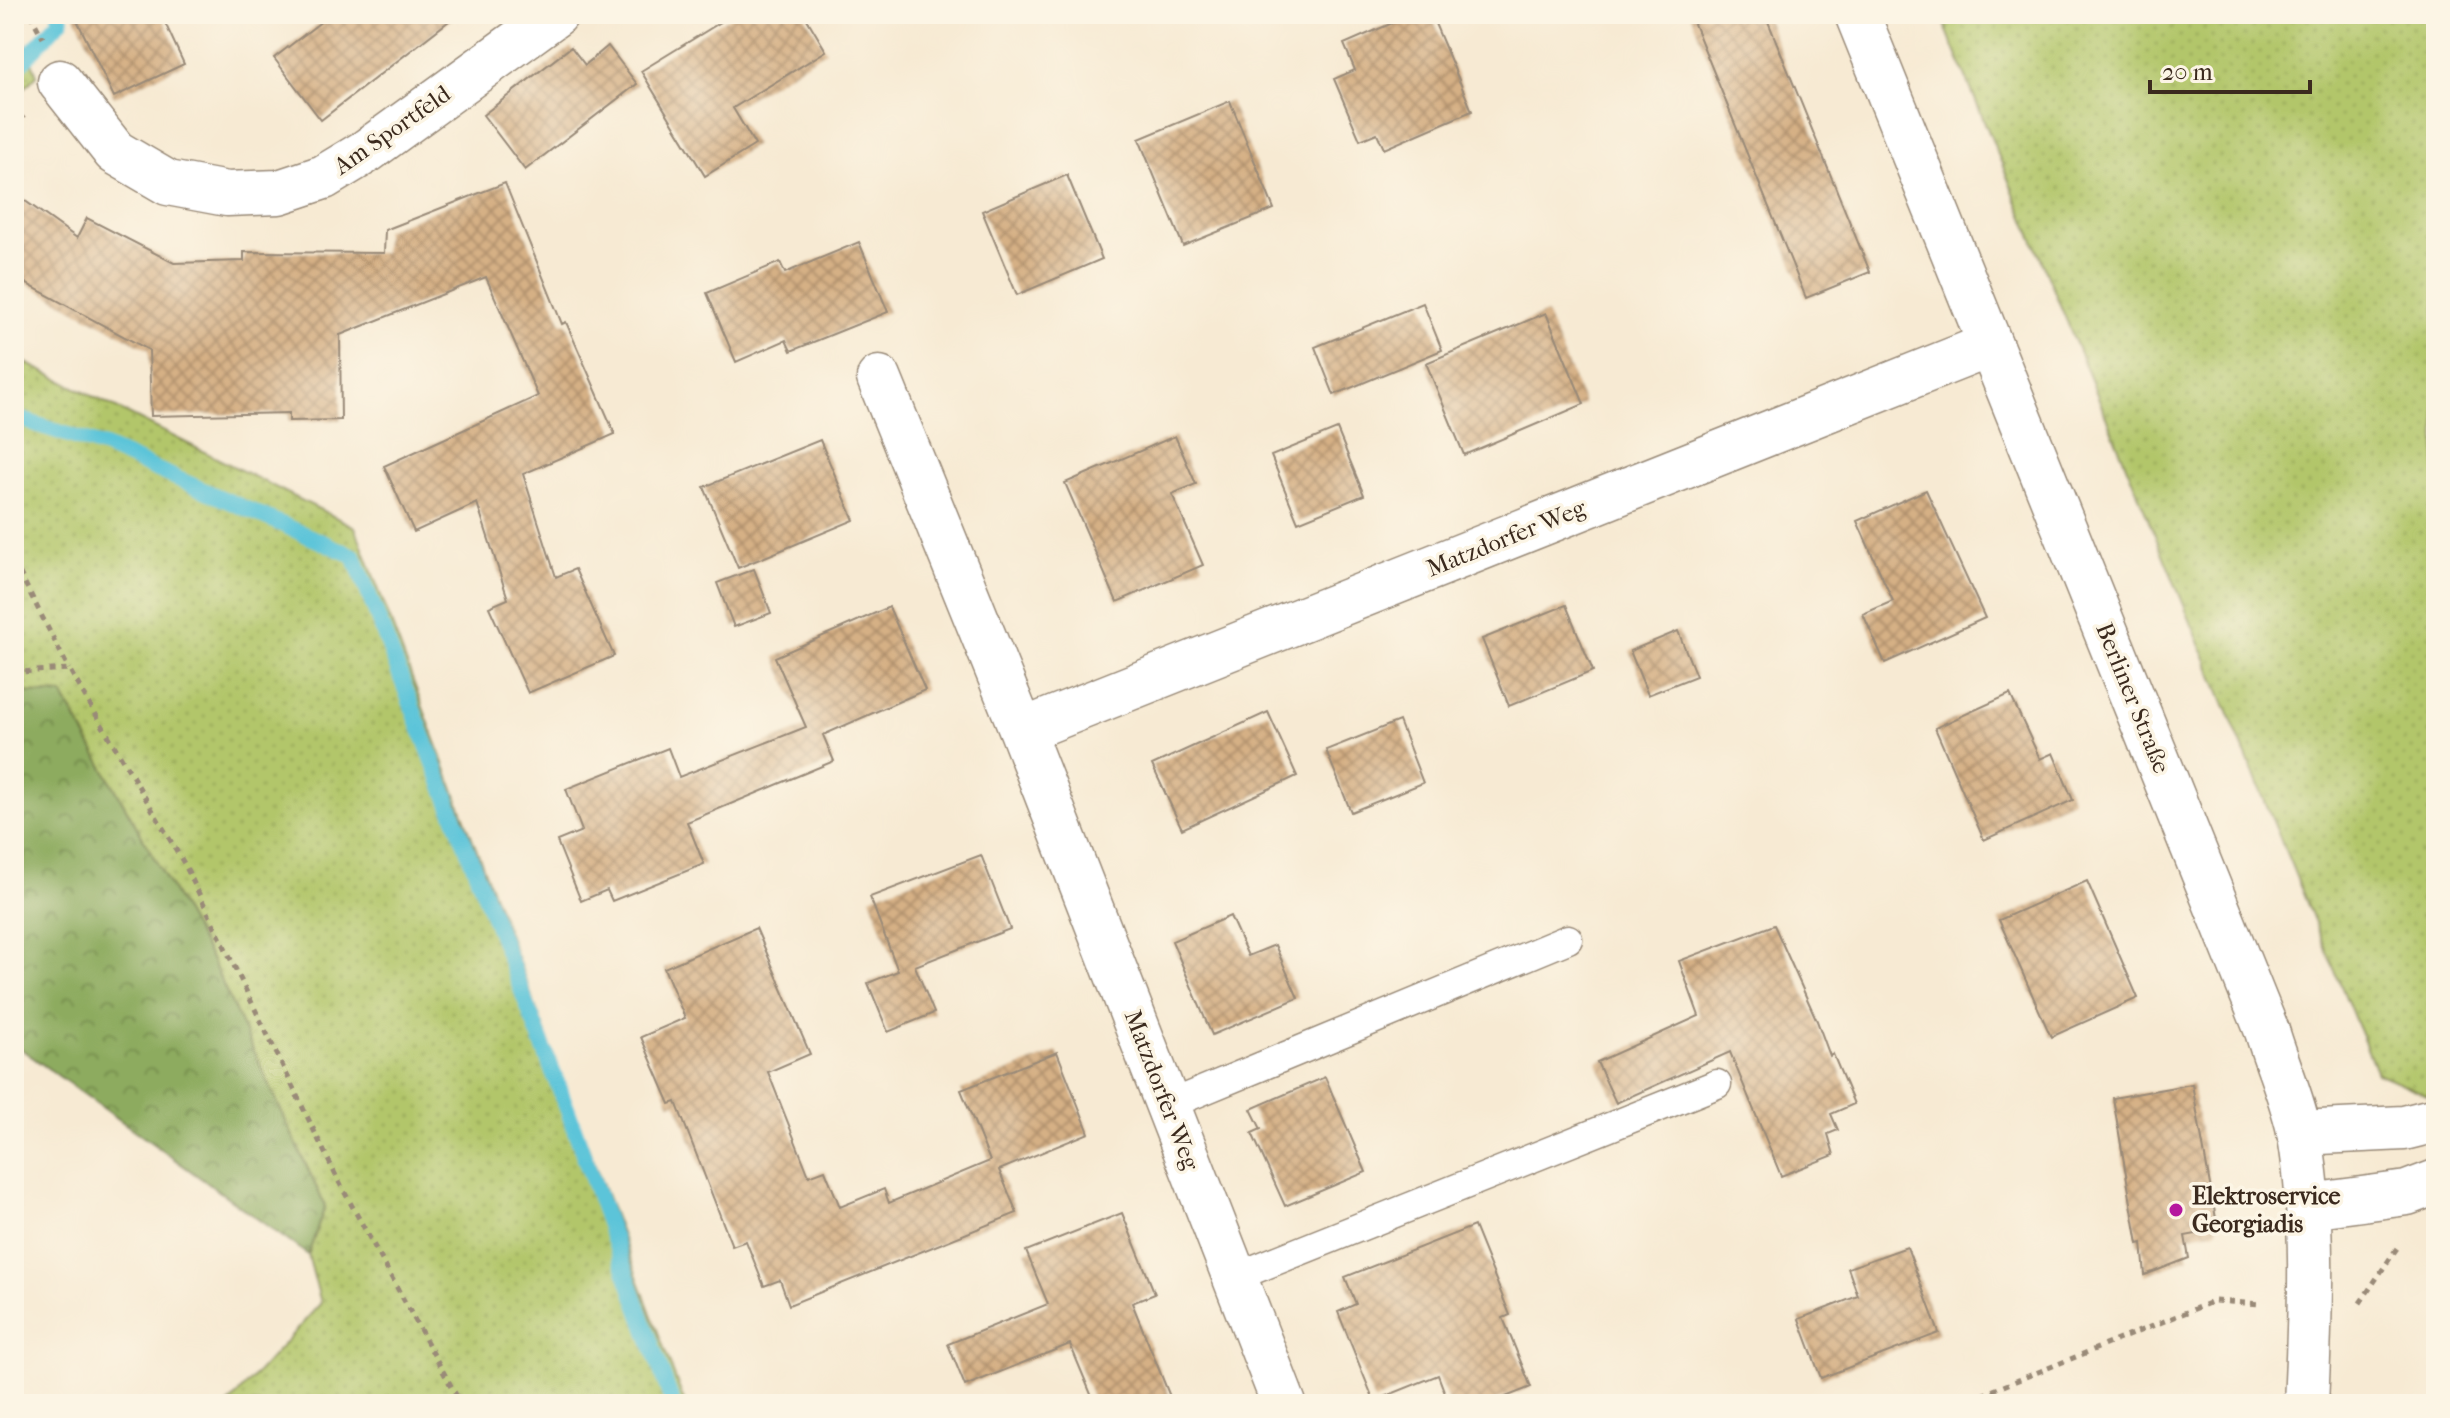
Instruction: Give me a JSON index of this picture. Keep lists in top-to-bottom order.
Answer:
{
  "streets": {
    "street": ["Am Sportfeld", "Matzdorfer Weg", "Berliner Straße"]
  },
  "crossings": [
    ["Matzdorfer Weg", "Berliner Straße"]
  ],
  "places": ["Elektroservice Georgiadis"],
  "scale_bar": "20 m"
}
